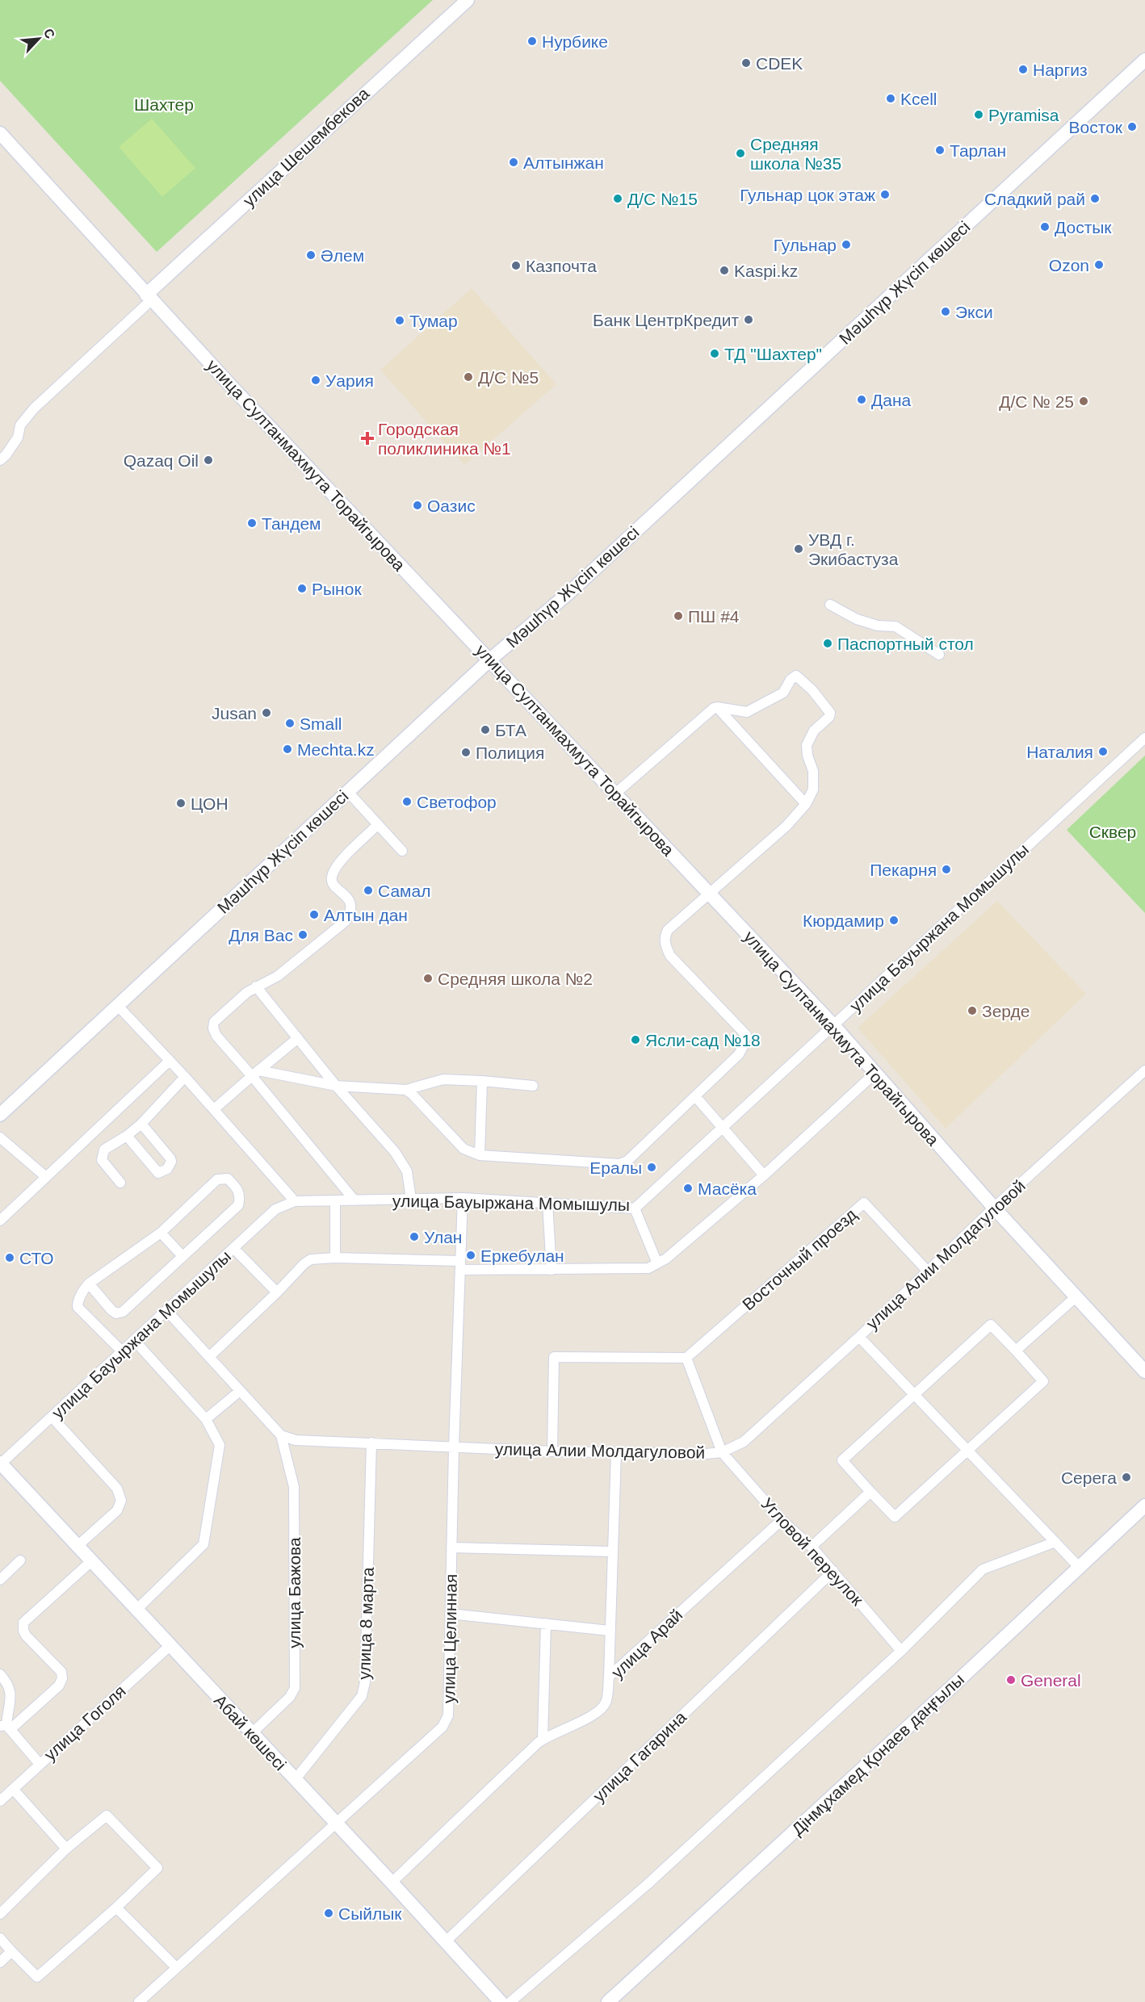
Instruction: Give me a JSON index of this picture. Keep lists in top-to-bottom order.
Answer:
{
  "streets": {
    "street": [
      "улица Шешембекова",
      "Мәшһүр Жүсіп көшесі",
      "улица Султанмахмута Торайгырова",
      "улица Бауыржана Момышулы",
      "улица Алии Молдагуловой",
      "Восточный проезд",
      "Угловой переулок",
      "улица Бажова",
      "улица 8 марта",
      "улица Целинная",
      "улица Арай",
      "улица Гоголя",
      "Абай көшесі",
      "Дінмұхамед Қонаев даңғылы",
      "улица Гагарина"
    ]
  },
  "crossings": [
    ["улица Шешембекова", "улица Султанмахмута Торайгырова"],
    ["Мәшһүр Жүсіп көшесі", "улица Султанмахмута Торайгырова"],
    ["улица Султанмахмута Торайгырова", "улица Бауыржана Момышулы"],
    ["улица Султанмахмута Торайгырова", "улица Алии Молдагуловой"],
    ["улица Бауыржана Момышулы", "улица Целинная"],
    ["улица Бауыржана Момышулы", "Абай көшесі"],
    ["улица Алии Молдагуловой", "Восточный проезд"],
    ["улица Алии Молдагуловой", "Угловой переулок"],
    ["улица Алии Молдагуловой", "улица Бажова"],
    ["улица Алии Молдагуловой", "улица 8 марта"],
    ["улица Алии Молдагуловой", "улица Целинная"],
    ["Угловой переулок", "улица Арай"],
    ["Угловой переулок", "улица Гагарина"],
    ["улица Бажова", "Абай көшесі"],
    ["улица 8 марта", "Абай көшесі"],
    ["улица Целинная", "Абай көшесі"],
    ["улица Арай", "Абай көшесі"],
    ["улица Гоголя", "Абай көшесі"],
    ["Абай көшесі", "улица Гагарина"]
  ],
  "parks": ["Шахтер", "Сквер"],
  "places": {
    "other": [
      "Нурбике",
      "CDEK",
      "Наргиз",
      "Kcell",
      "Pyramisa",
      "Восток",
      "Тарлан",
      "Средняя школа №35",
      "Алтынжан",
      "Гульнар цок этаж",
      "Д/С №15",
      "Сладкий рай",
      "Достык",
      "Гульнар",
      "Әлем",
      "Ozon",
      "Казпочта",
      "Kaspi.kz",
      "Экси",
      "Банк ЦентрКредит",
      "Тумар",
      "ТД \"Шахтер\"",
      "Д/С №5",
      "Уария",
      "Дана",
      "Д/С № 25",
      "Qazaq Oil",
      "Оазис",
      "Тандем",
      "УВД г. Экибастуза",
      "Рынок",
      "ПШ #4",
      "Паспортный стол",
      "Jusan",
      "Small",
      "БТА",
      "Mechta.kz",
      "Наталия",
      "Полиция",
      "Светофор",
      "ЦОН",
      "Пекарня",
      "Самал",
      "Алтын дан",
      "Кюрдамир",
      "Для Вас",
      "Средняя школа №2",
      "Зерде",
      "Ясли-сад №18",
      "Ералы",
      "Масёка",
      "Улан",
      "Еркебулан",
      "СТО",
      "Серега",
      "General",
      "Сыйлык"
    ],
    "health": ["Городская поликлиника №1"]
  },
  "north": "top right"
}
